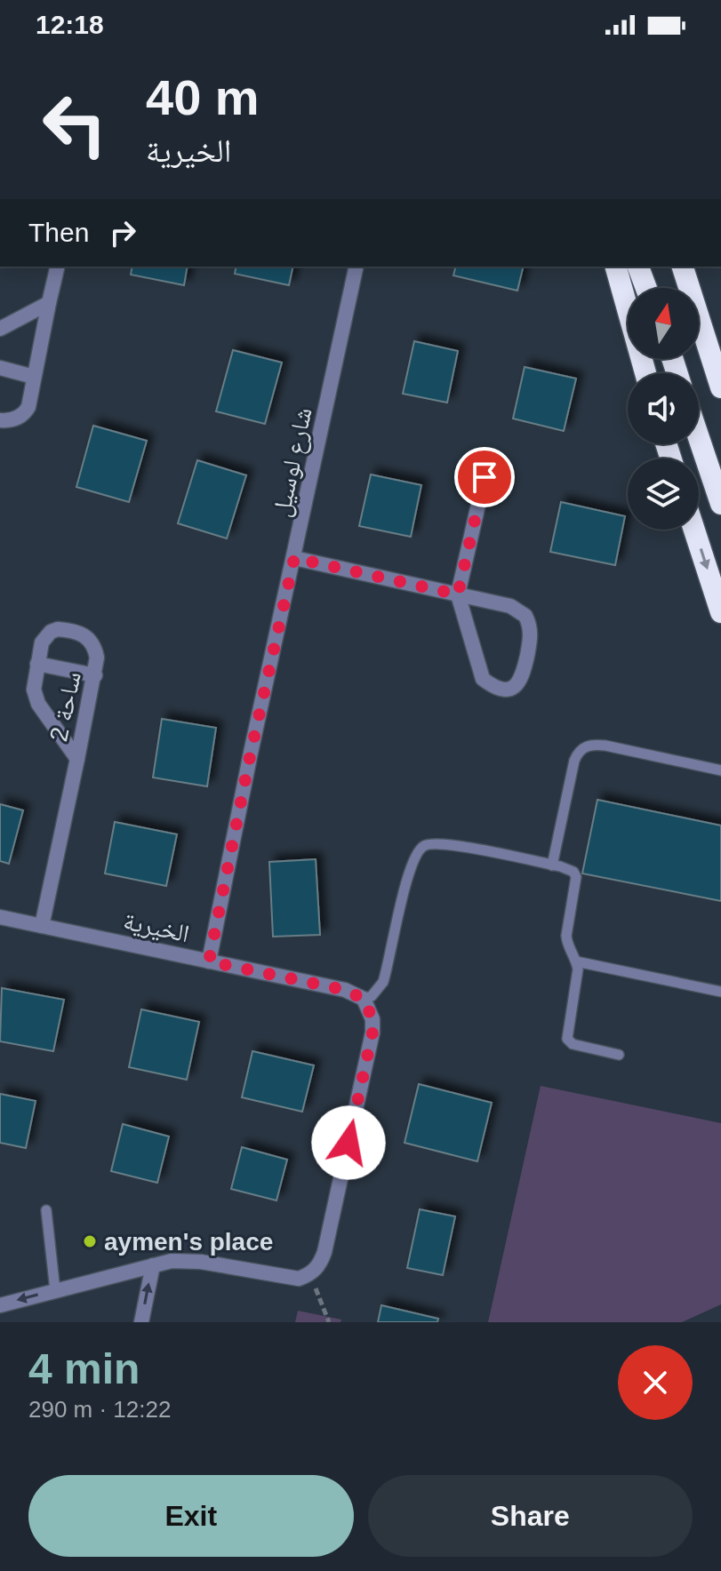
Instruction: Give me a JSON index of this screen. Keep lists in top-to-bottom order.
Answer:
{
  "streets": {
    "street": ["شارع لوسيل", "ساحة 2", "الخيرية"]
  },
  "crossings": [
    ["شارع لوسيل", "الخيرية"],
    ["ساحة 2", "الخيرية"]
  ],
  "places": ["aymen's place"],
  "north": "top",
  "page": {
    "status": "12:18",
    "turn": ["40 m", "الخيرية"],
    "then": "Then",
    "heading": ["4 min", "290 m · 12:22"],
    "buttons": ["Exit", "Share"]
  }
}
